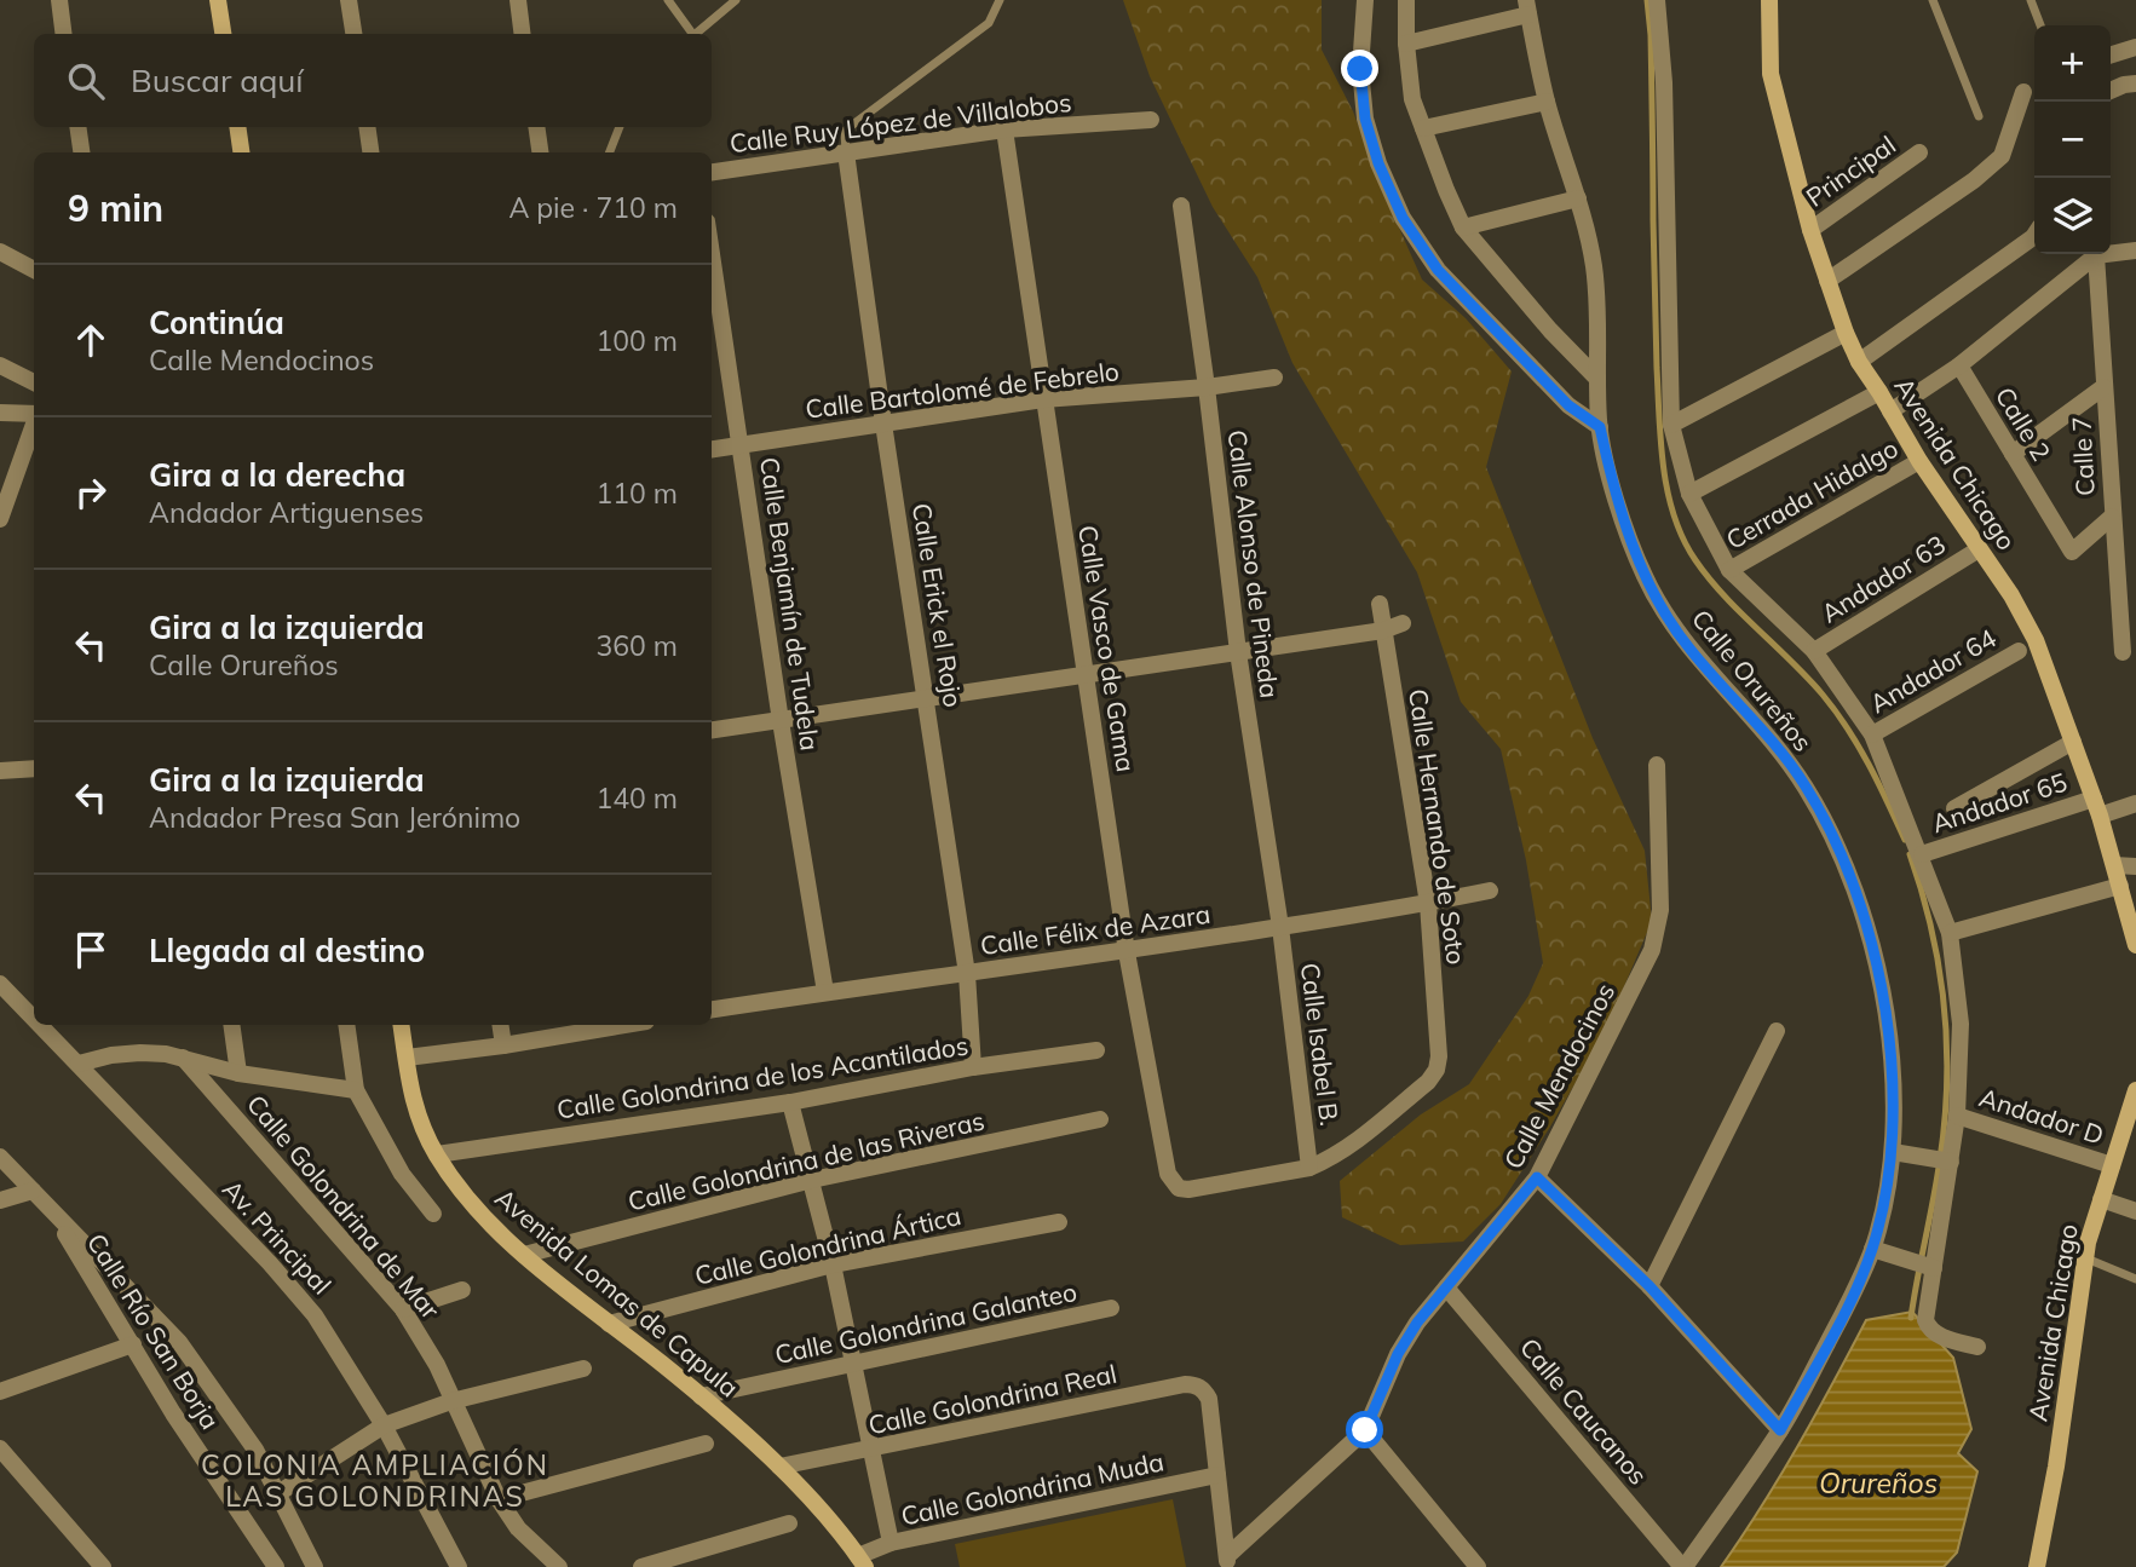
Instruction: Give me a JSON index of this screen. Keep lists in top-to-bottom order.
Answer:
{
  "streets": {
    "street": [
      "Calle Ruy López de Villalobos",
      "Principal",
      "Calle Bartolomé de Febrelo",
      "Calle 2",
      "Calle 7",
      "Avenida Chicago",
      "Cerrada Hidalgo",
      "Calle Alonso de Pineda",
      "Andador 63",
      "Calle Benjamín de Tudela",
      "Calle Erick el Rojo",
      "Calle Vasco de Gama",
      "Andador 64",
      "Calle Orureños",
      "Andador 65",
      "Calle Hernando de Soto",
      "Calle Félix de Azara",
      "Calle Isabel B.",
      "Calle Mendocinos",
      "Calle Golondrina de los Acantilados",
      "Andador D",
      "Calle Golondrina de las Riveras",
      "Calle Golondrina de Mar",
      "Av. Principal",
      "Calle Golondrina Ártica",
      "Avenida Lomas de Capula",
      "Calle Golondrina Galanteo",
      "Calle Río San Borja",
      "Calle Golondrina Real",
      "Calle Caucanos",
      "Calle Golondrina Muda"
    ]
  },
  "crossings": [
    ["Calle Ruy López de Villalobos", "Calle Erick el Rojo"],
    ["Calle Ruy López de Villalobos", "Calle Vasco de Gama"],
    ["Principal", "Avenida Chicago"],
    ["Calle Bartolomé de Febrelo", "Calle Alonso de Pineda"],
    ["Calle Bartolomé de Febrelo", "Calle Benjamín de Tudela"],
    ["Calle Bartolomé de Febrelo", "Calle Erick el Rojo"],
    ["Calle Bartolomé de Febrelo", "Calle Vasco de Gama"],
    ["Calle 2", "Calle 7"],
    ["Avenida Chicago", "Cerrada Hidalgo"],
    ["Avenida Chicago", "Andador 63"],
    ["Avenida Chicago", "Andador 65"],
    ["Avenida Chicago", "Andador D"],
    ["Calle Alonso de Pineda", "Calle Félix de Azara"],
    ["Calle Alonso de Pineda", "Calle Isabel B."],
    ["Calle Benjamín de Tudela", "Calle Félix de Azara"],
    ["Calle Erick el Rojo", "Calle Félix de Azara"],
    ["Calle Erick el Rojo", "Calle Golondrina de los Acantilados"],
    ["Calle Vasco de Gama", "Calle Hernando de Soto"],
    ["Calle Vasco de Gama", "Calle Félix de Azara"],
    ["Calle Vasco de Gama", "Calle Isabel B."],
    ["Calle Orureños", "Calle Caucanos"],
    ["Calle Hernando de Soto", "Calle Félix de Azara"],
    ["Calle Hernando de Soto", "Calle Isabel B."],
    ["Calle Félix de Azara", "Calle Isabel B."],
    ["Calle Mendocinos", "Calle Caucanos"],
    ["Calle Golondrina de los Acantilados", "Avenida Lomas de Capula"],
    ["Calle Golondrina de las Riveras", "Avenida Lomas de Capula"],
    ["Calle Golondrina Ártica", "Avenida Lomas de Capula"],
    ["Avenida Lomas de Capula", "Calle Golondrina Galanteo"],
    ["Avenida Lomas de Capula", "Calle Golondrina Real"],
    ["Avenida Lomas de Capula", "Calle Golondrina Muda"],
    ["Calle Golondrina Real", "Calle Golondrina Muda"]
  ],
  "districts": ["COLONIA AMPLIACIÓN LAS GOLONDRINAS"],
  "water": ["Orureños"],
  "page": {
    "map_buttons": ["+", "−"],
    "search": "Buscar aquí",
    "heading": ["9 min", "A pie · 710 m"],
    "list": [
      ["Continúa", "Calle Mendocinos", "100 m"],
      ["Gira a la derecha", "Andador Artiguenses", "110 m"],
      ["Gira a la izquierda", "Calle Orureños", "360 m"],
      ["Gira a la izquierda", "Andador Presa San Jerónimo", "140 m"],
      "Llegada al destino"
    ]
  }
}
